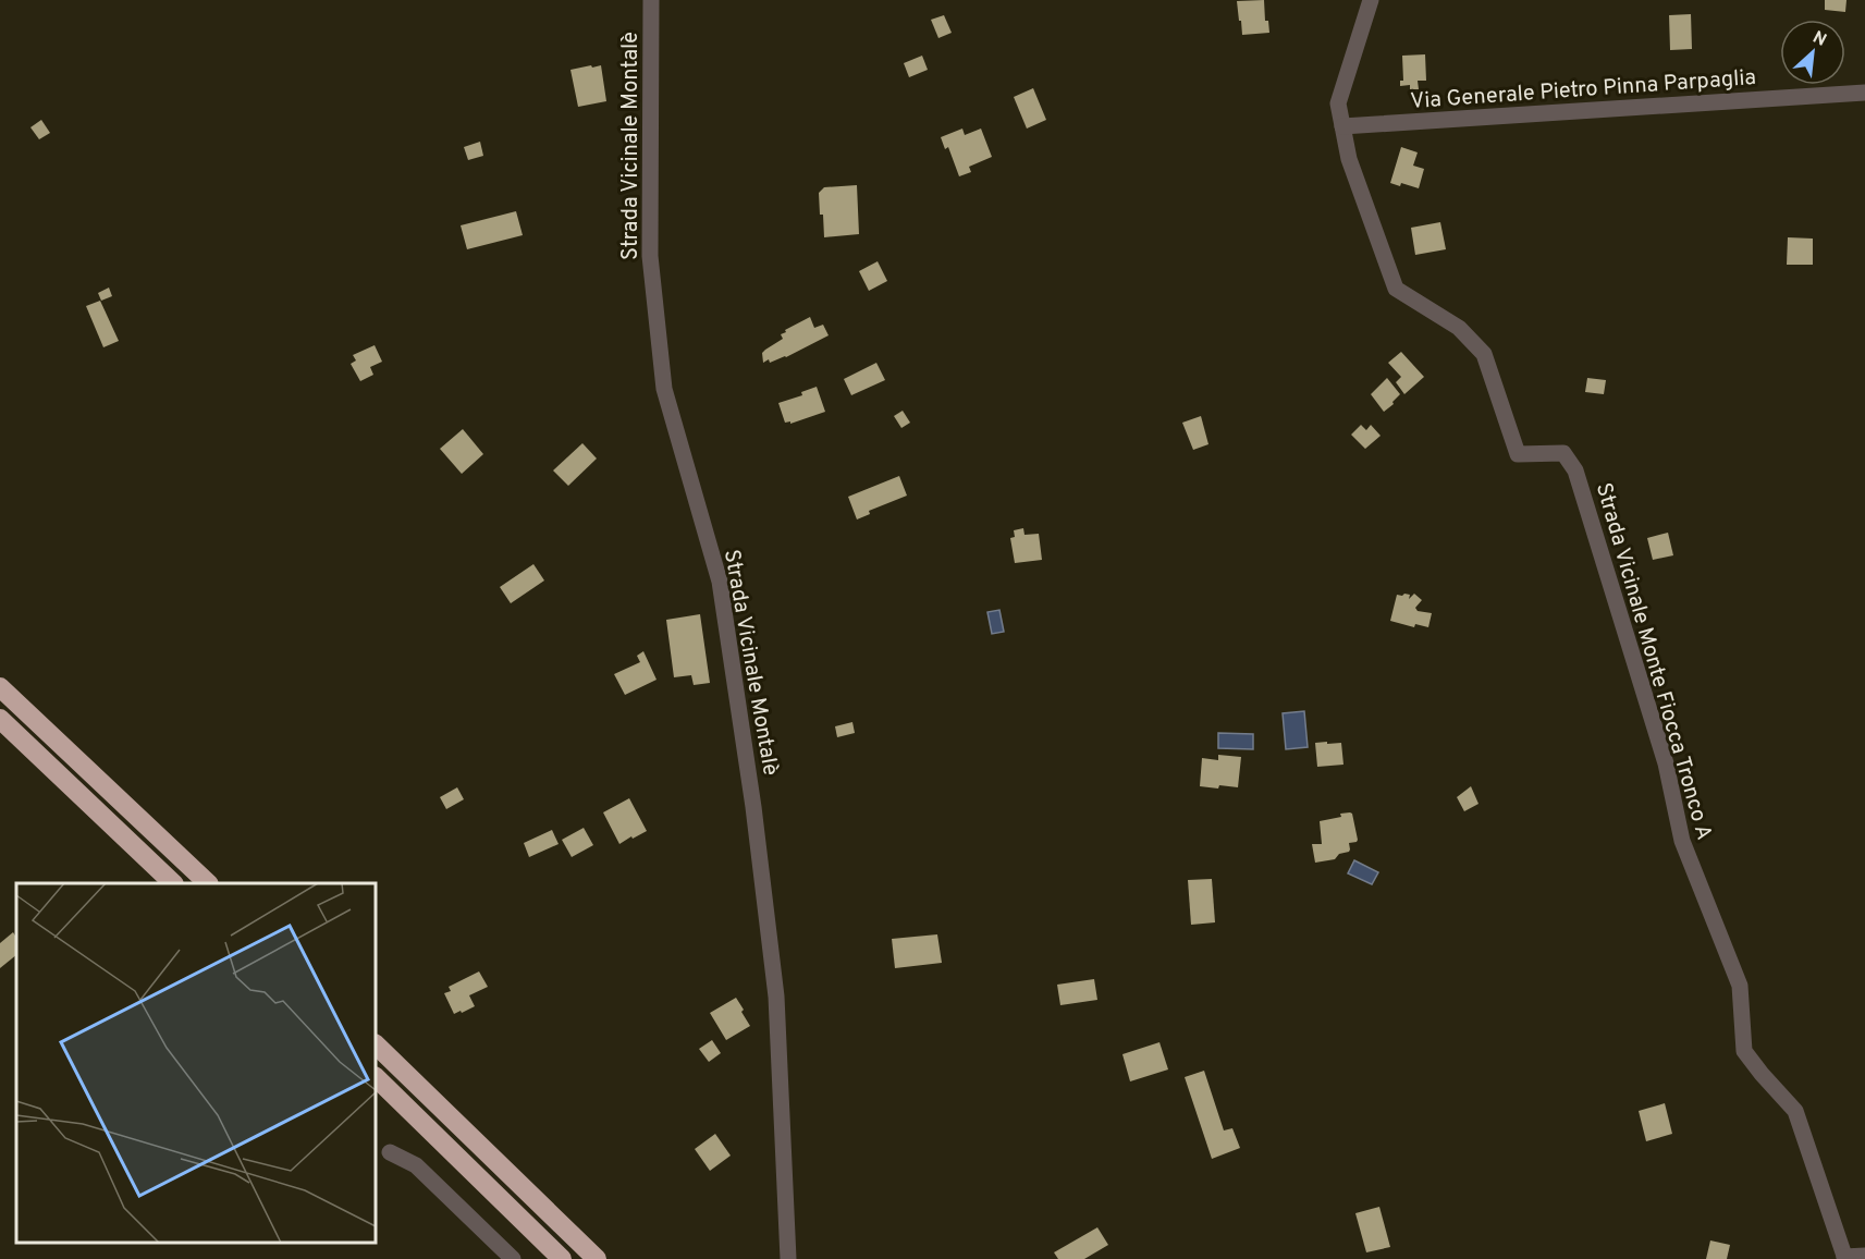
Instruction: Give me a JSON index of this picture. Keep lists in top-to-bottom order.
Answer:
{
  "streets": {
    "street": ["Via Generale Pietro Pinna Parpaglia", "Strada Vicinale Montalè", "Strada Vicinale Monte Fiocca Tronco A"]
  },
  "crossings": [
    ["Via Generale Pietro Pinna Parpaglia", "Strada Vicinale Monte Fiocca Tronco A"]
  ],
  "north": "top right"
}
